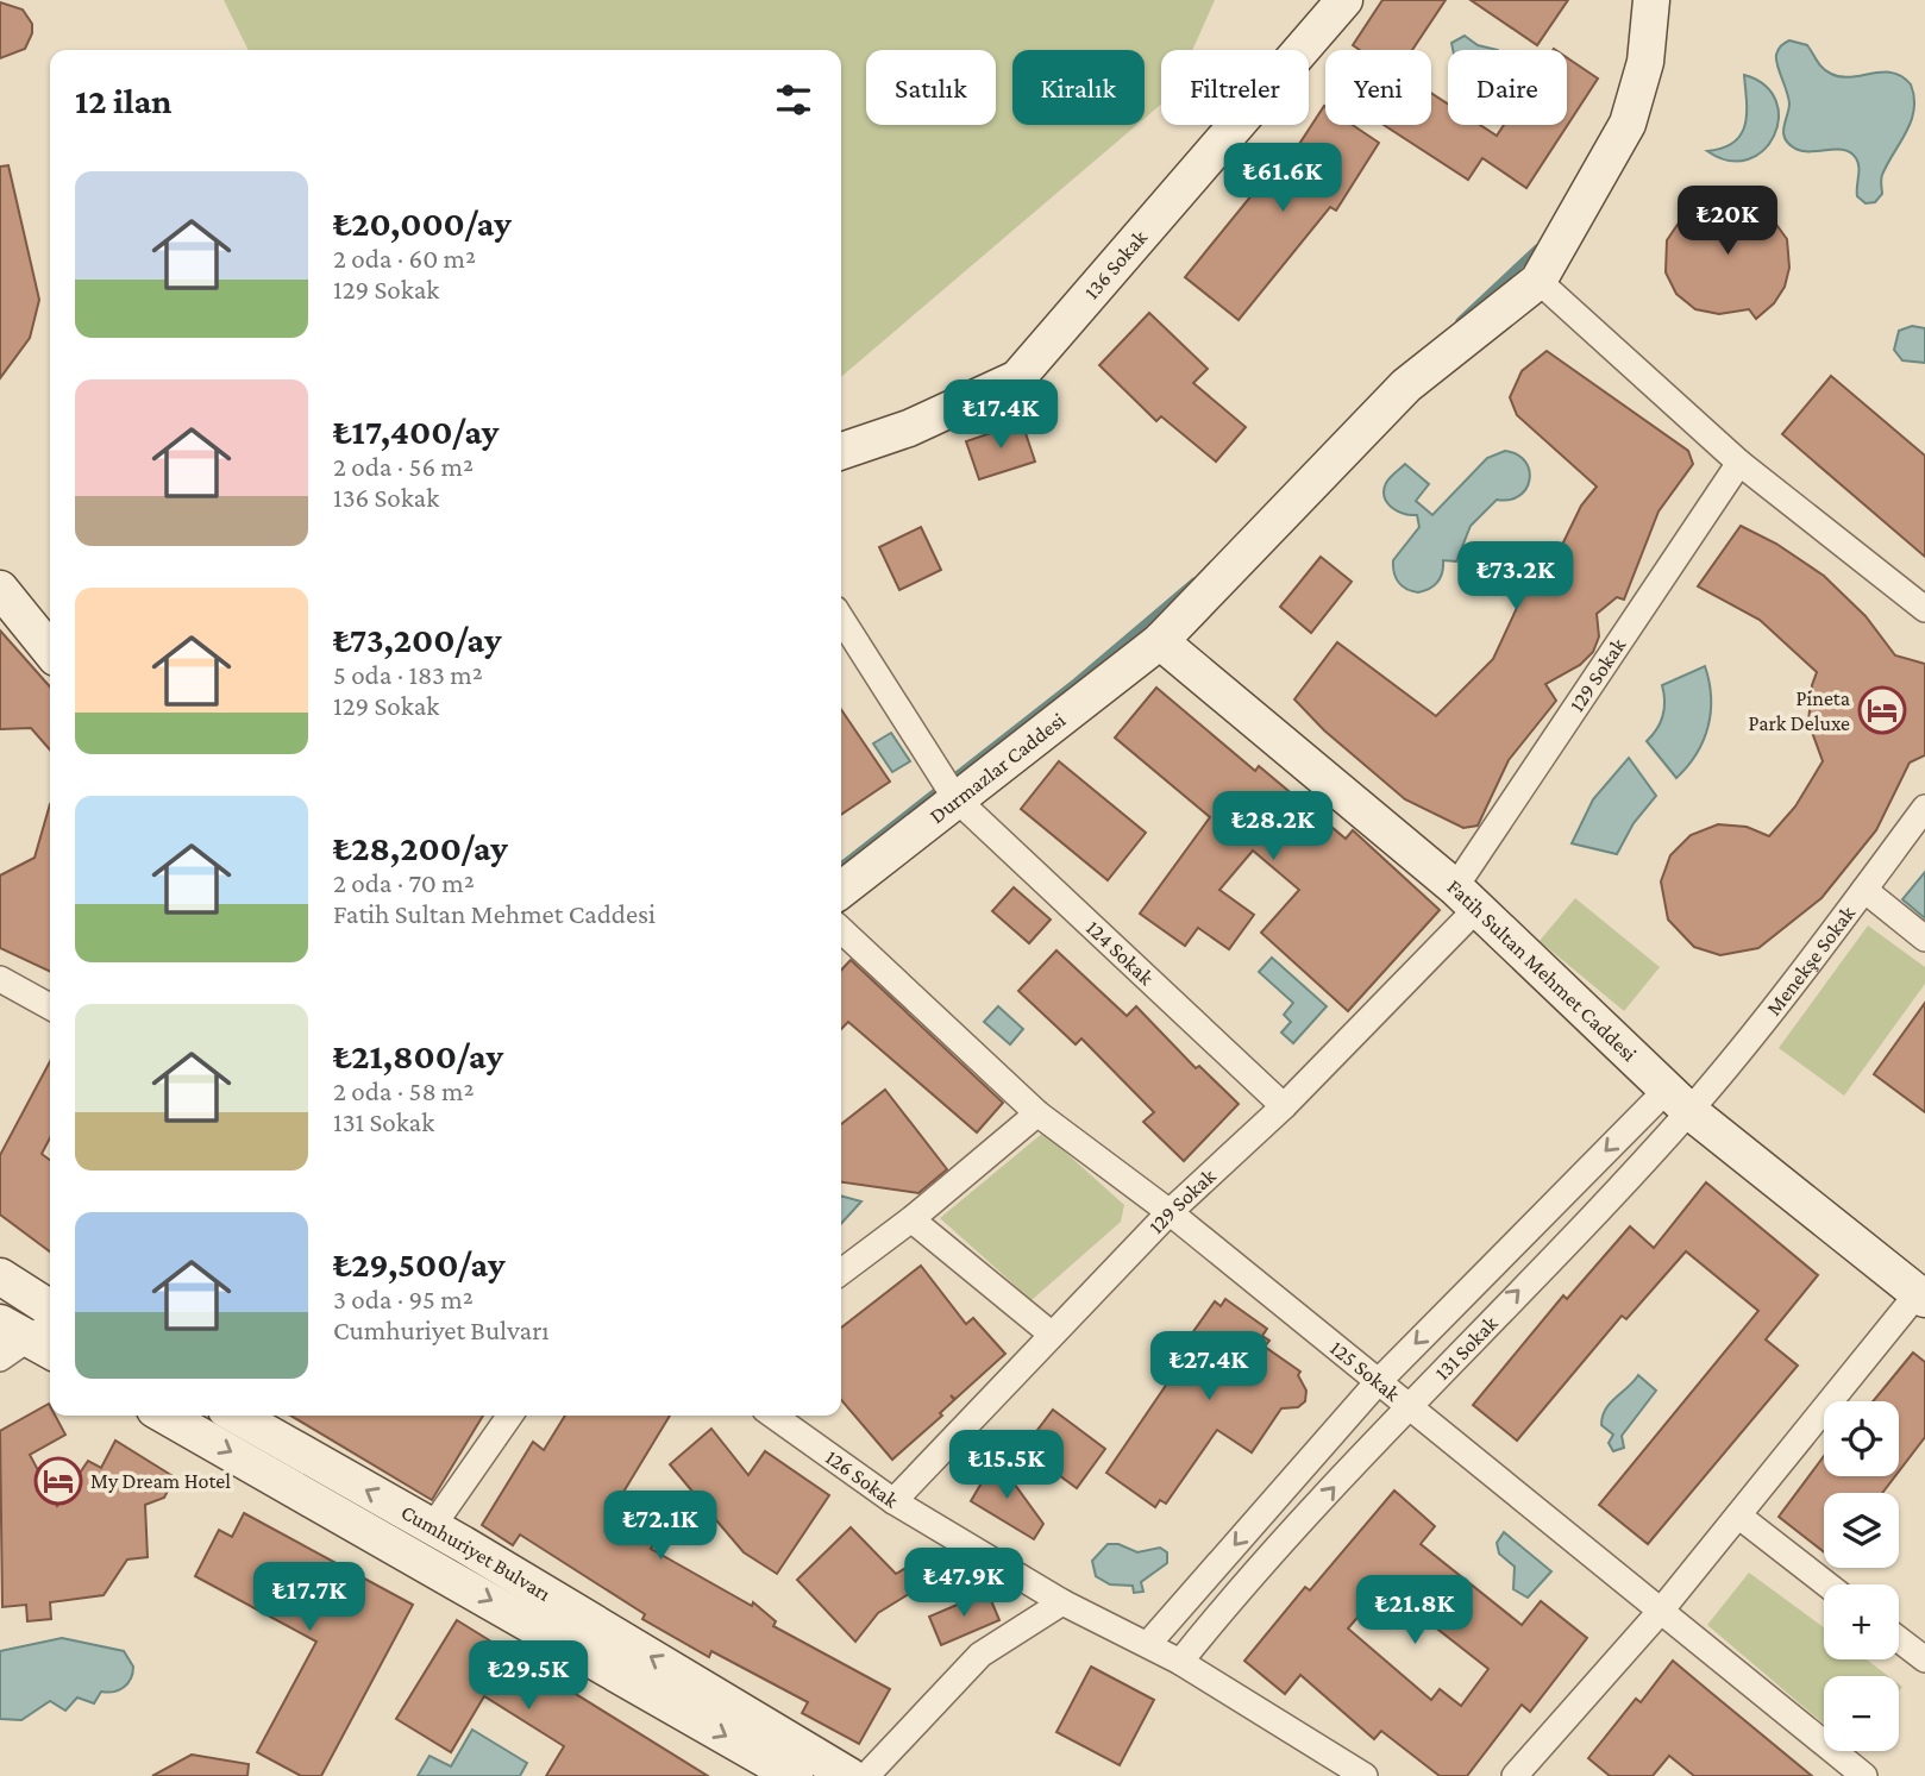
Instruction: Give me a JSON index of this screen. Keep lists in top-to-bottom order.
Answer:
{
  "streets": {
    "street": [
      "136 Sokak",
      "129 Sokak",
      "Durmazlar Caddesi",
      "124 Sokak",
      "Menekşe Sokak",
      "Fatih Sultan Mehmet Caddesi",
      "131 Sokak",
      "125 Sokak",
      "126 Sokak",
      "Cumhuriyet Bulvarı"
    ]
  },
  "crossings": [
    ["129 Sokak", "124 Sokak"],
    ["129 Sokak", "Fatih Sultan Mehmet Caddesi"],
    ["129 Sokak", "125 Sokak"],
    ["129 Sokak", "126 Sokak"],
    ["Durmazlar Caddesi", "124 Sokak"],
    ["Durmazlar Caddesi", "Fatih Sultan Mehmet Caddesi"],
    ["Menekşe Sokak", "Fatih Sultan Mehmet Caddesi"],
    ["Menekşe Sokak", "131 Sokak"],
    ["Fatih Sultan Mehmet Caddesi", "131 Sokak"],
    ["131 Sokak", "125 Sokak"],
    ["131 Sokak", "126 Sokak"]
  ],
  "places": {
    "hotel": ["Pineta Park Deluxe", "My Dream Hotel"]
  },
  "page": {
    "chip": [
      "Satılık",
      "Kiralık",
      "Filtreler",
      "Yeni",
      "Daire"
    ],
    "heading": "12 ilan",
    "price": [
      "₺61.6K",
      "₺20K",
      "₺17.4K",
      "₺73.2K",
      "₺28.2K",
      "₺27.4K",
      "₺15.5K",
      "₺72.1K",
      "₺47.9K",
      "₺17.7K",
      "₺21.8K",
      "₺29.5K"
    ],
    "list": [
      {
        "name": "₺20,000/ay",
        "note": "2 oda · 60 m² · 129 Sokak"
      },
      {
        "name": "₺17,400/ay",
        "note": "2 oda · 56 m² · 136 Sokak"
      },
      {
        "name": "₺73,200/ay",
        "note": "5 oda · 183 m² · 129 Sokak"
      },
      {
        "name": "₺28,200/ay",
        "note": "2 oda · 70 m² · Fatih Sultan Mehmet Caddesi"
      },
      {
        "name": "₺21,800/ay",
        "note": "2 oda · 58 m² · 131 Sokak"
      },
      {
        "name": "₺29,500/ay",
        "note": "3 oda · 95 m² · Cumhuriyet Bulvarı"
      }
    ],
    "map_buttons": ["+", "−"]
  }
}
